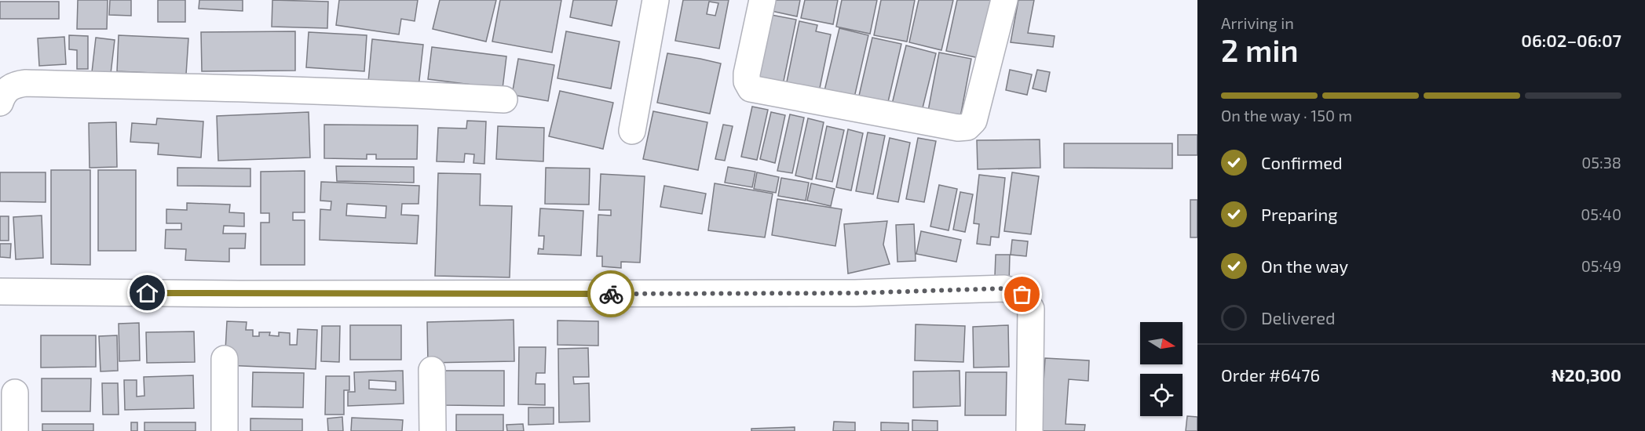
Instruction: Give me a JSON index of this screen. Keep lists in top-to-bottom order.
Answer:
{
  "north": "right",
  "page": {
    "heading": ["2 min", "Arriving in", "06:02–06:07"],
    "panel": ["Order #6476", "₦20,300"],
    "bar": "On the way · 150 m",
    "list": [
      ["Confirmed", "05:38"],
      ["Preparing", "05:40"],
      ["On the way", "05:49"],
      "Delivered"
    ]
  }
}
